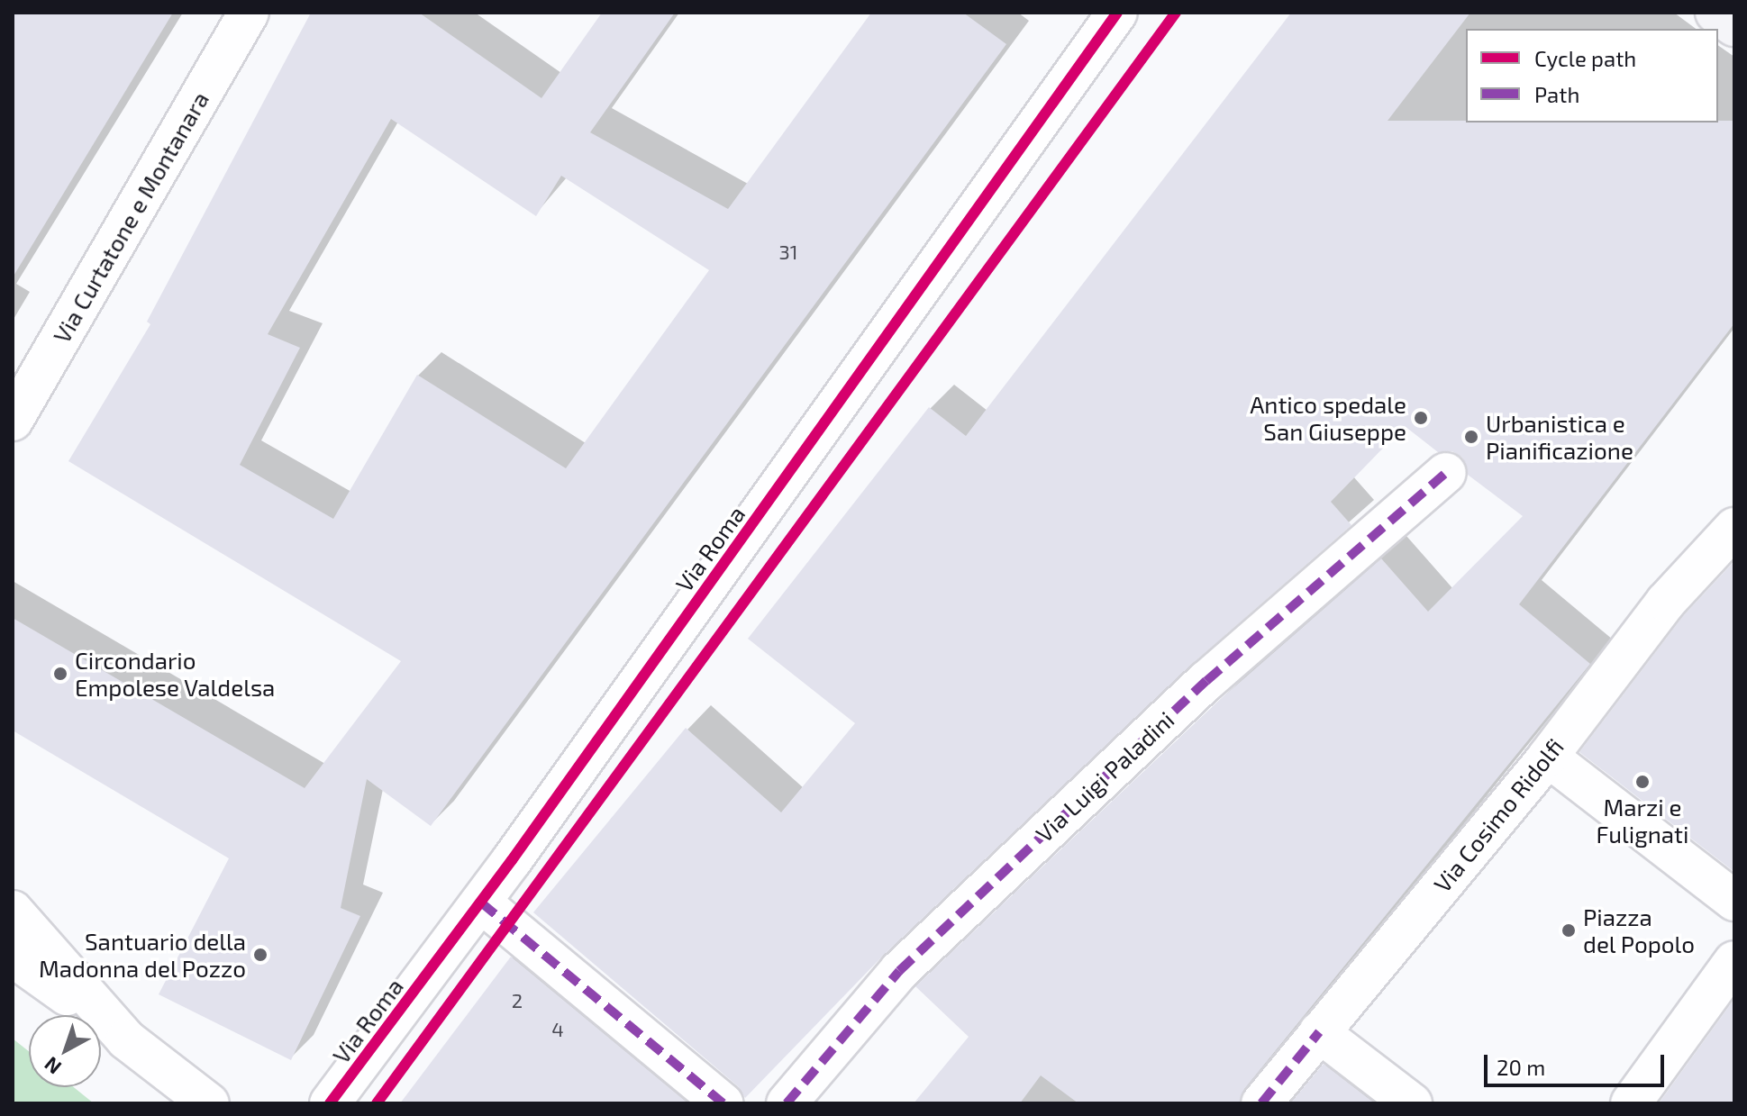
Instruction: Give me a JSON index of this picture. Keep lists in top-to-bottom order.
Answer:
{
  "streets": {
    "street": [
      "Via Curtatone e Montanara",
      "Via Roma",
      "Via Luigi Paladini",
      "Via Cosimo Ridolfi"
    ]
  },
  "places": [
    "Antico spedale San Giuseppe",
    "Urbanistica e Pianificazione",
    "Circondario Empolese Valdelsa",
    "Marzi e Fulignati",
    "Piazza del Popolo",
    "Santuario della Madonna del Pozzo"
  ],
  "house_numbers": ["31", "2", "4"],
  "legend": ["Cycle path", "Path"],
  "scale_bar": "20 m",
  "north": "bottom left"
}
